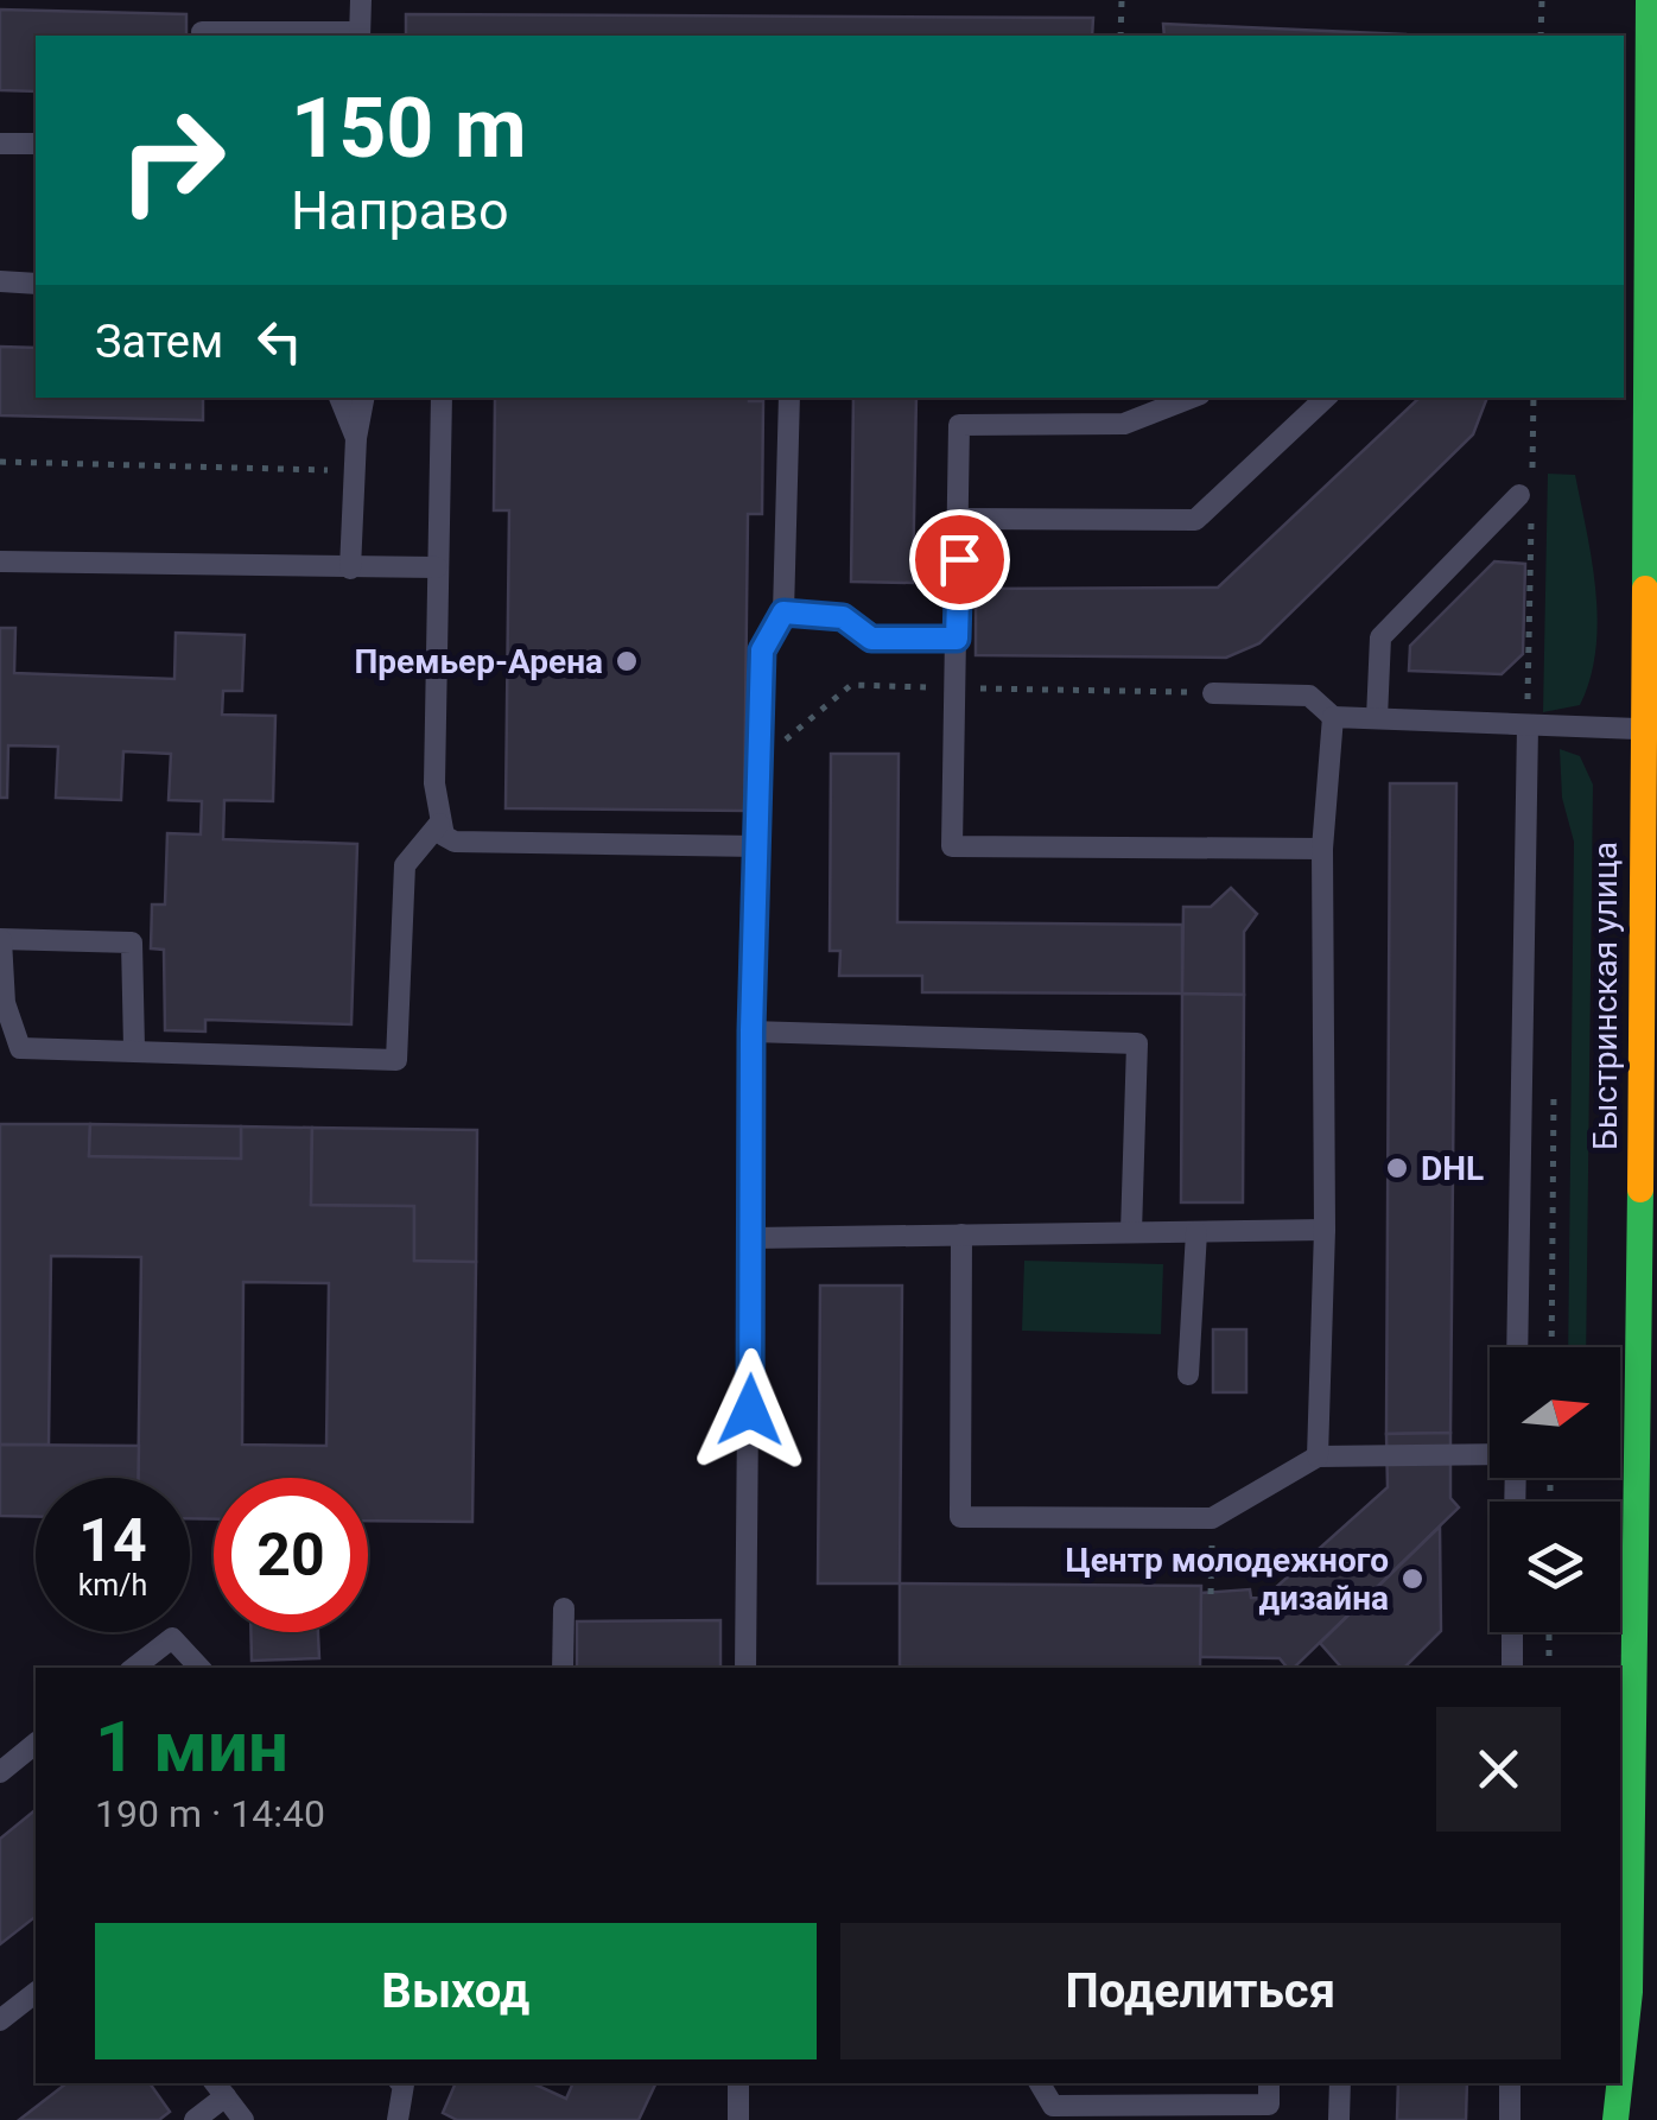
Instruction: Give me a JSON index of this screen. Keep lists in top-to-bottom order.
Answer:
{
  "streets": {
    "main road": ["Быстринская улица"]
  },
  "places": ["Премьер-Арена", "DHL", "Центр молодежного дизайна"],
  "north": "right",
  "page": {
    "turn": ["150 m", "Направо"],
    "then": "Затем",
    "speed": "14 km/h",
    "limit": "20",
    "heading": ["1 мин", "190 m · 14:40"],
    "buttons": ["Выход", "Поделиться"]
  }
}
